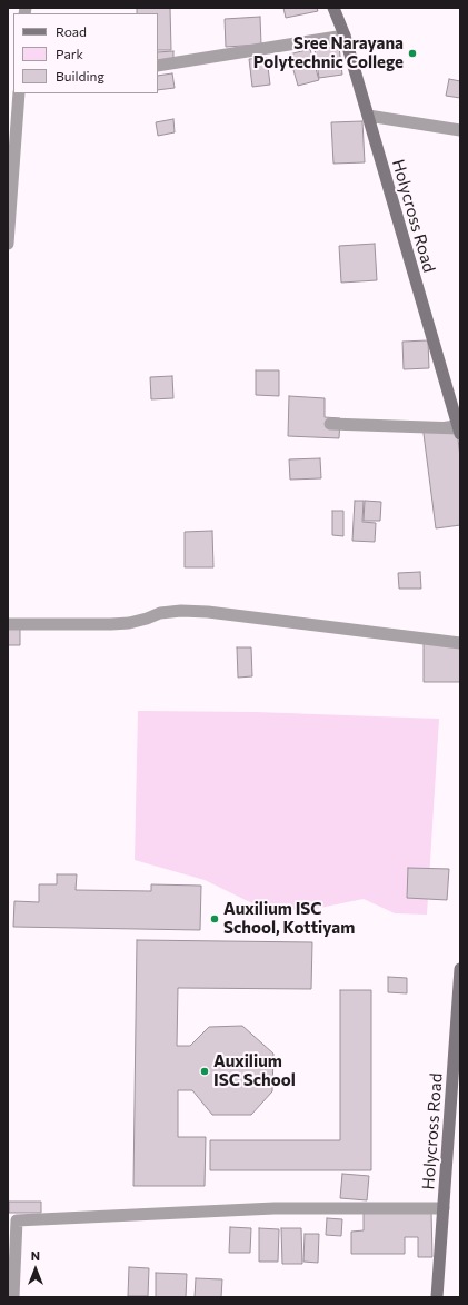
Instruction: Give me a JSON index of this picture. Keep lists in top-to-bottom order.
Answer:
{
  "streets": {
    "main road": ["Holycross Road"]
  },
  "places": ["Sree Narayana Polytechnic College", "Auxilium ISC School, Kottiyam", "Auxilium ISC School"],
  "legend": ["Road", "Park", "Building"],
  "north": "top"
}
